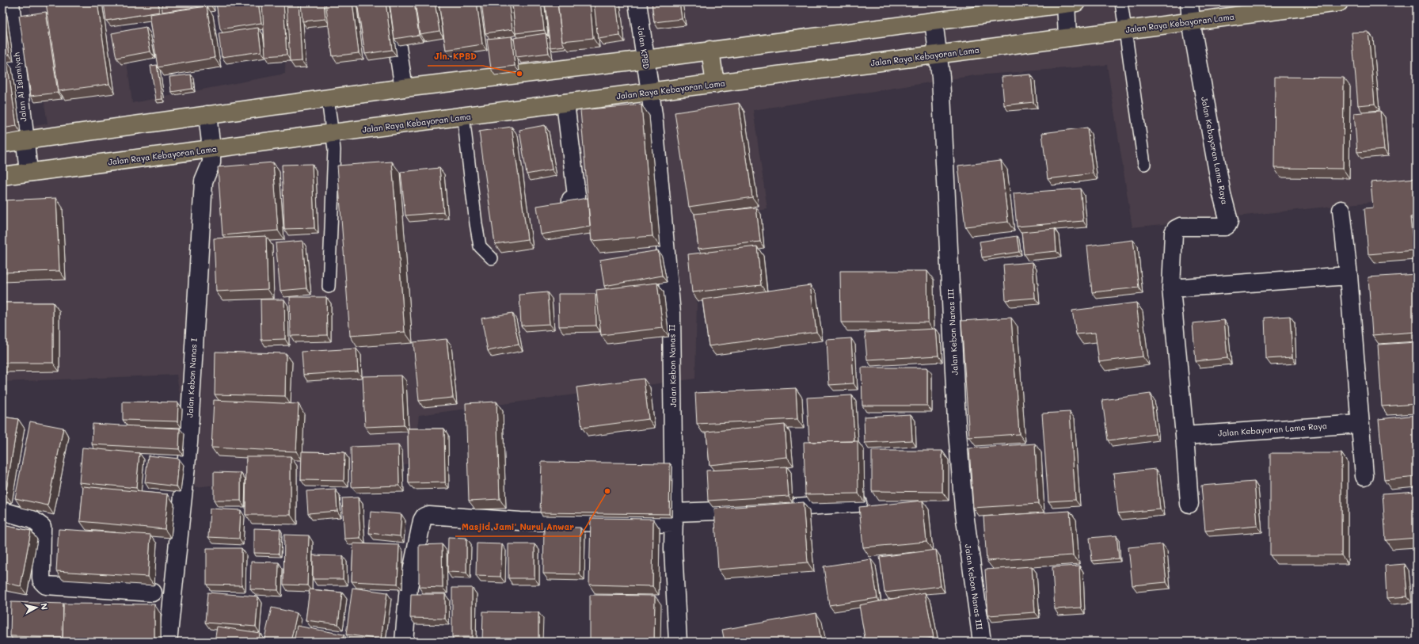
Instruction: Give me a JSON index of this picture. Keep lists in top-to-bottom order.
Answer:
{
  "streets": {
    "main road": ["Jalan Raya Kebayoran Lama"],
    "street": [
      "Jalan KPBD",
      "Jalan Al Islamiyah",
      "Jalan Kebayoran Lama Raya",
      "Jalan Kebon Nanas III",
      "Jalan Kebon Nanas II",
      "Jalan Kebon Nanas I"
    ]
  },
  "crossings": [
    ["Jalan Raya Kebayoran Lama", "Jalan KPBD"],
    ["Jalan Raya Kebayoran Lama", "Jalan Al Islamiyah"],
    ["Jalan Raya Kebayoran Lama", "Jalan Kebayoran Lama Raya"],
    ["Jalan Raya Kebayoran Lama", "Jalan Kebon Nanas III"],
    ["Jalan Raya Kebayoran Lama", "Jalan Kebon Nanas II"],
    ["Jalan Raya Kebayoran Lama", "Jalan Kebon Nanas I"],
    ["Jalan KPBD", "Jalan Kebon Nanas II"]
  ],
  "places": ["Jln. KPBD", "Masjid Jami' Nurul Anwar"],
  "north": "right"
}
